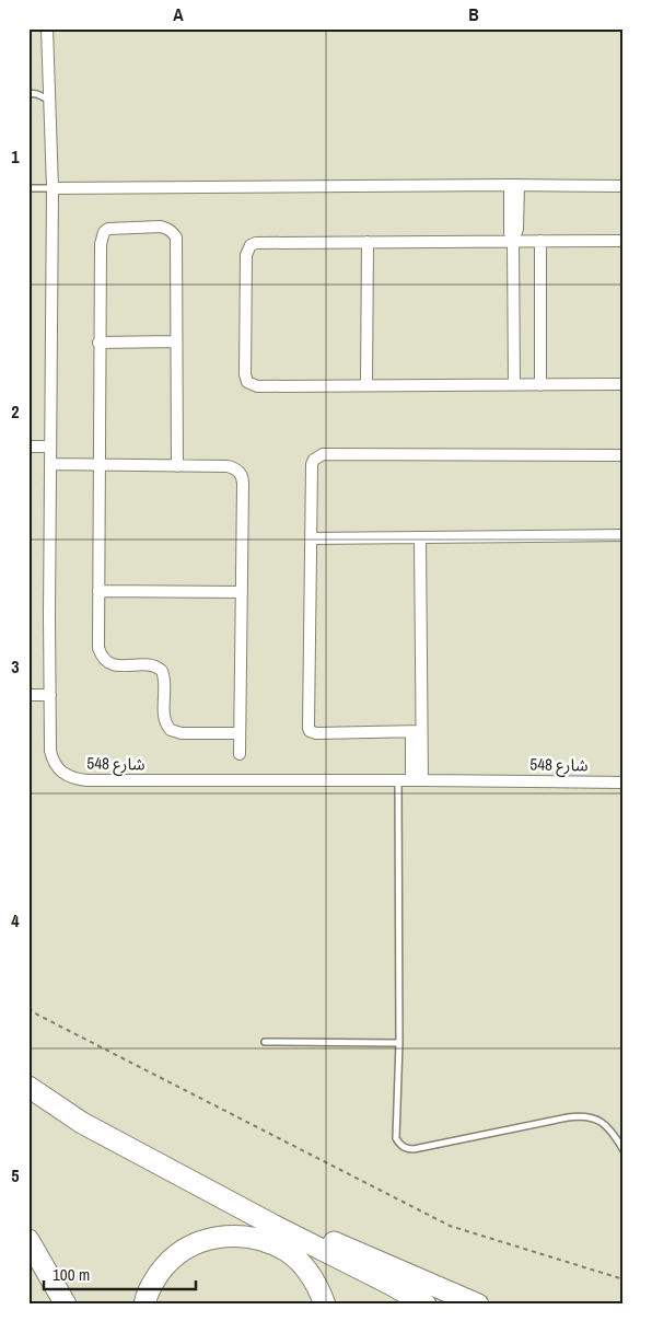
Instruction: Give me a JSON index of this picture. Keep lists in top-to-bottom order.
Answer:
{
  "streets": {
    "street": ["شارع 548"]
  },
  "scale_bar": "100 m",
  "grid": {
    "columns": ["A", "B"],
    "rows": [
      "1",
      "2",
      "3",
      "4",
      "5"
    ]
  }
}
